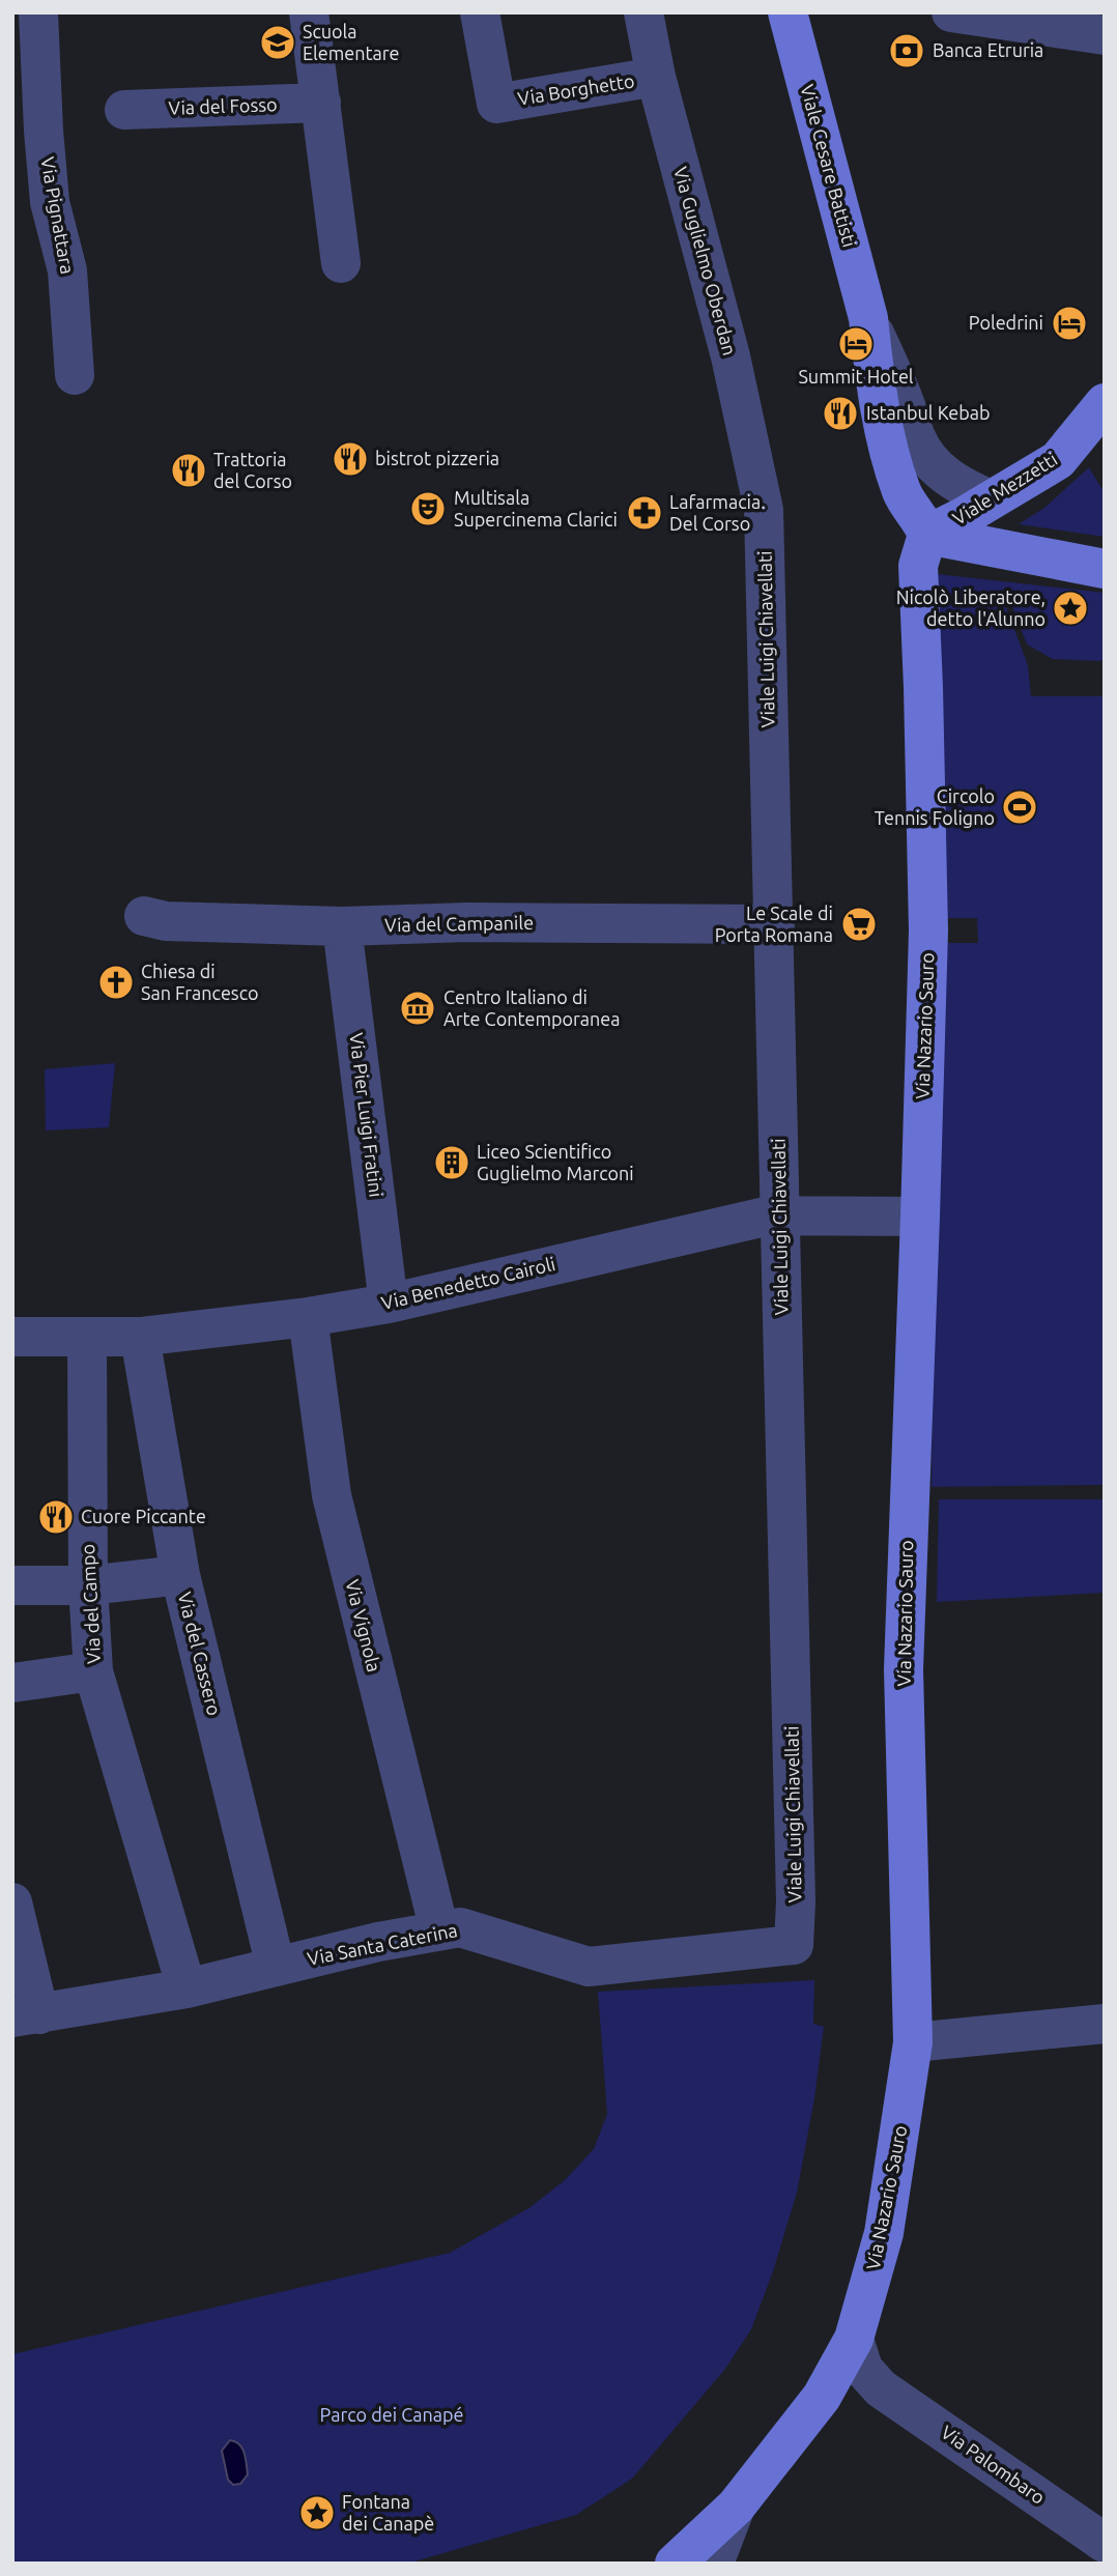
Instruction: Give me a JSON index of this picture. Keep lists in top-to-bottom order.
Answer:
{
  "streets": {
    "main road": ["Viale Cesare Battisti", "Viale Mezzetti", "Via Nazario Sauro"],
    "street": [
      "Via Borghetto",
      "Via del Fosso",
      "Via Pignattara",
      "Via Guglielmo Oberdan",
      "Viale Luigi Chiavellati",
      "Via del Campanile",
      "Via Pier Luigi Fratini",
      "Via Benedetto Cairoli",
      "Via del Campo",
      "Via Vignola",
      "Via del Cassero",
      "Via Santa Caterina",
      "Via Palombaro"
    ]
  },
  "crossings": [
    ["Via Borghetto", "Via Guglielmo Oberdan"],
    ["Viale Cesare Battisti", "Viale Mezzetti"],
    ["Viale Cesare Battisti", "Via Nazario Sauro"],
    ["Via Guglielmo Oberdan", "Viale Luigi Chiavellati"],
    ["Viale Mezzetti", "Via Nazario Sauro"],
    ["Viale Luigi Chiavellati", "Via del Campanile"],
    ["Viale Luigi Chiavellati", "Via Benedetto Cairoli"],
    ["Viale Luigi Chiavellati", "Via Santa Caterina"],
    ["Via del Campanile", "Via Pier Luigi Fratini"],
    ["Via Nazario Sauro", "Via Benedetto Cairoli"],
    ["Via Nazario Sauro", "Via Palombaro"],
    ["Via Pier Luigi Fratini", "Via Benedetto Cairoli"],
    ["Via Benedetto Cairoli", "Via del Campo"],
    ["Via Benedetto Cairoli", "Via Vignola"],
    ["Via Benedetto Cairoli", "Via del Cassero"],
    ["Via del Campo", "Via Santa Caterina"],
    ["Via Vignola", "Via Santa Caterina"],
    ["Via del Cassero", "Via Santa Caterina"]
  ],
  "parks": ["Parco dei Canapé"],
  "places": {
    "school or university": ["Scuola Elementare"],
    "bank": ["Banca Etruria"],
    "hotel": ["Poledrini", "Summit Hotel"],
    "restaurant": [
      "Istanbul Kebab",
      "bistrot pizzeria",
      "Trattoria del Corso",
      "Cuore Piccante"
    ],
    "theatre": ["Multisala Supercinema Clarici"],
    "pharmacy": ["Lafarmacia. Del Corso"],
    "place": ["Nicolò Liberatore, detto l'Alunno", "Fontana dei Canapè"],
    "sports": ["Circolo Tennis Foligno"],
    "supermarket": ["Le Scale di Porta Romana"],
    "church": ["Chiesa di San Francesco"],
    "museum": ["Centro Italiano di Arte Contemporanea"],
    "building": ["Liceo Scientifico Guglielmo Marconi"]
  }
}
